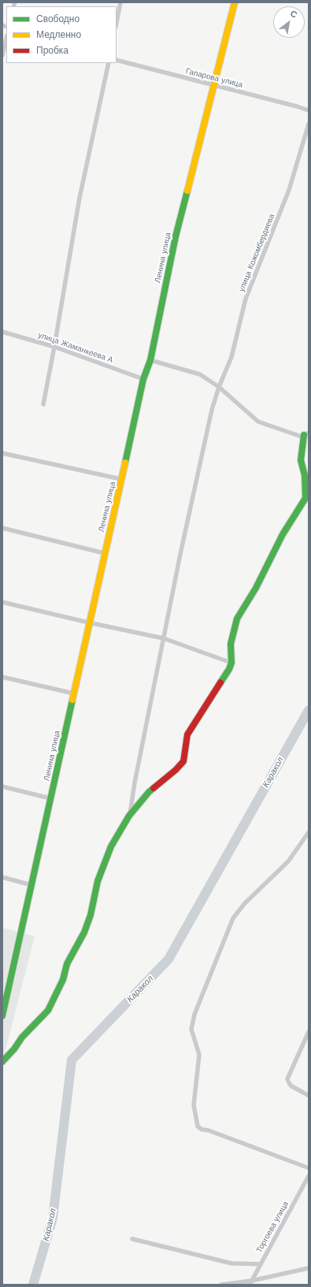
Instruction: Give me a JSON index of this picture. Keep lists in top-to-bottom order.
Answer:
{
  "streets": {
    "street": [
      "Гапарова улица",
      "улица Кожомбердиева",
      "Ленина улица",
      "улица Жаманкеева А",
      "Торгоева улица"
    ]
  },
  "crossings": [
    ["Гапарова улица", "Ленина улица"],
    ["Ленина улица", "улица Жаманкеева А"]
  ],
  "water": ["Каракол"],
  "legend": ["Свободно", "Медленно", "Пробка"],
  "north": "top right"
}
